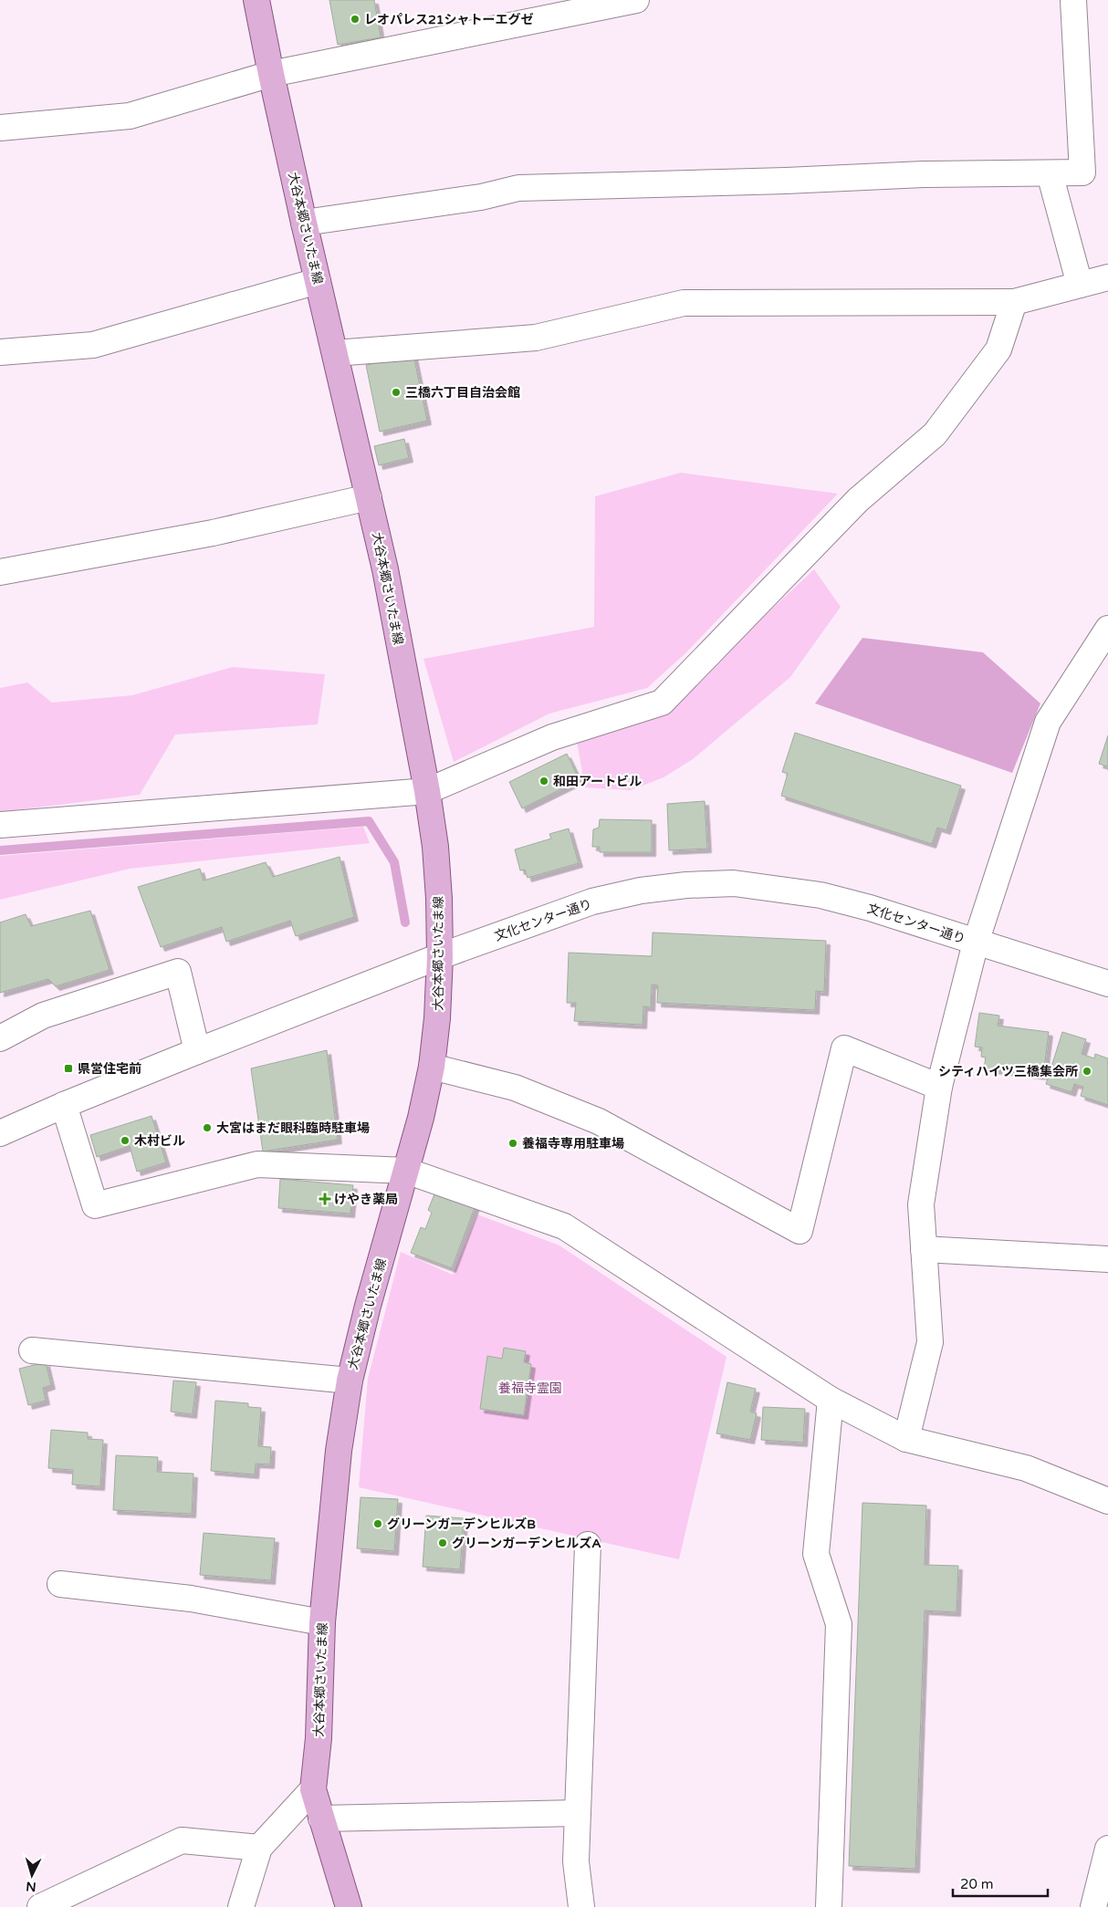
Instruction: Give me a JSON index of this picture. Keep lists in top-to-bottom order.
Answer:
{
  "streets": {
    "main road": ["大谷本郷さいたま線"],
    "street": ["文化センター通り"]
  },
  "crossings": [
    ["大谷本郷さいたま線", "文化センター通り"]
  ],
  "parks": ["養福寺霊園"],
  "places": {
    "other": [
      "レオパレス21シャトーエグゼ",
      "三橋六丁目自治会館",
      "和田アートビル",
      "シティハイツ三橋集会所",
      "大宮はまだ眼科臨時駐車場",
      "木村ビル",
      "養福寺専用駐車場",
      "グリーンガーデンヒルズB",
      "グリーンガーデンヒルズA"
    ],
    "transit": ["県営住宅前"],
    "health": ["けやき薬局"]
  },
  "scale_bar": "20 m",
  "north": "bottom"
}
